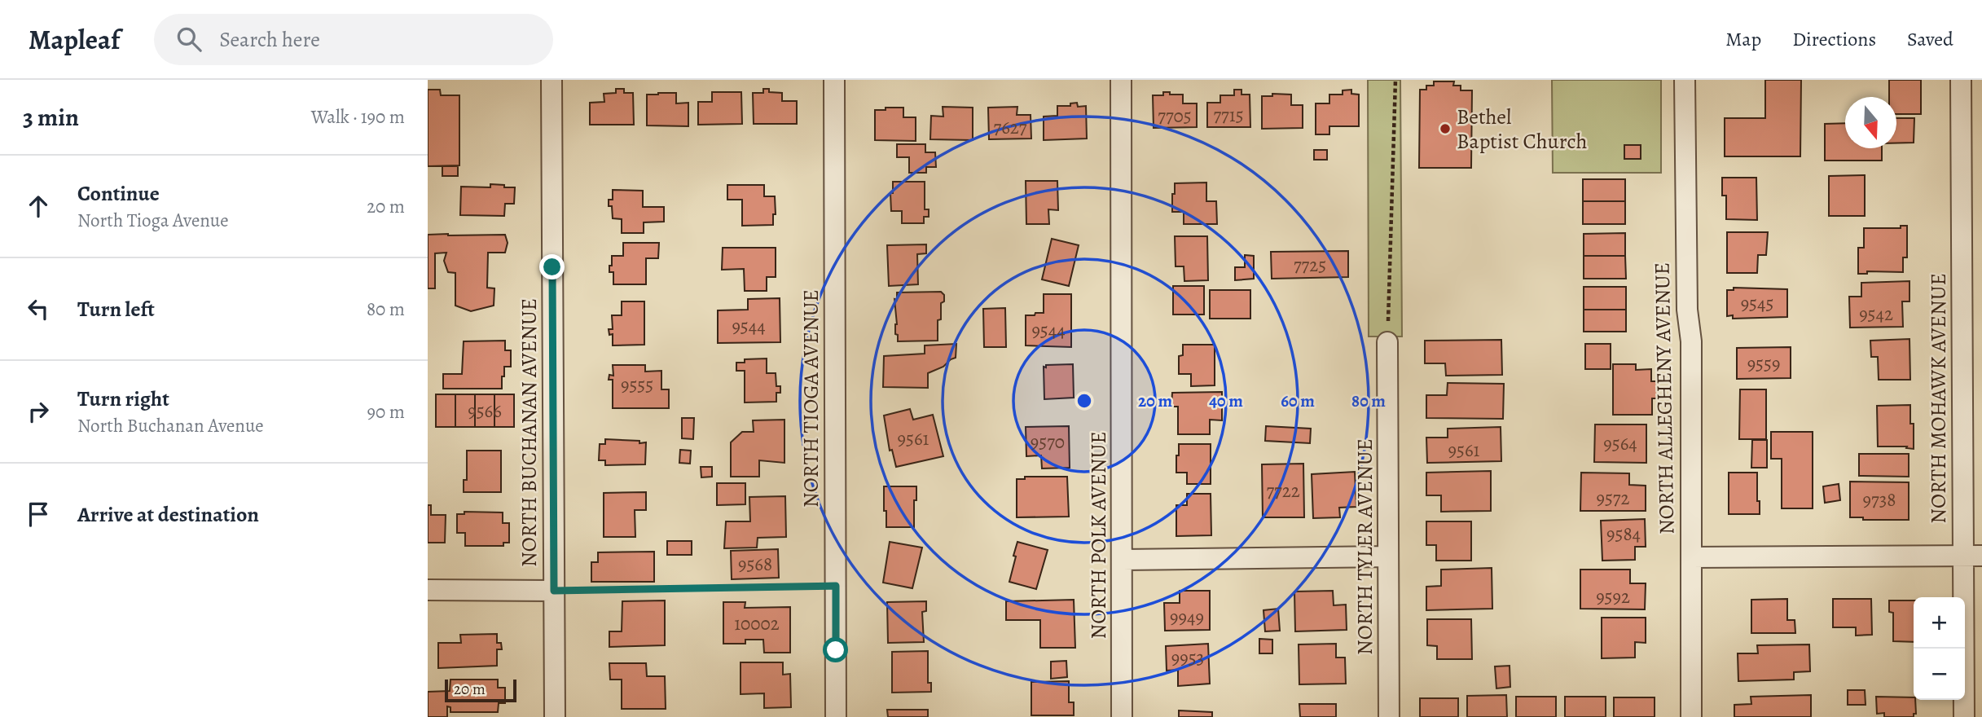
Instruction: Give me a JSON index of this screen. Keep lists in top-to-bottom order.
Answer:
{
  "streets": {
    "street": [
      "NORTH TIOGA AVENUE",
      "NORTH ALLEGHENY AVENUE",
      "NORTH MOHAWK AVENUE",
      "NORTH BUCHANAN AVENUE",
      "NORTH POLK AVENUE",
      "NORTH TYLER AVENUE"
    ]
  },
  "places": ["Bethel Baptist Church"],
  "house_numbers": [
    "7715",
    "7705",
    "7627",
    "7725",
    "9545",
    "9542",
    "9544",
    "9544",
    "9559",
    "9555",
    "9566",
    "9561",
    "9570",
    "9564",
    "9561",
    "7722",
    "9572",
    "9738",
    "9584",
    "9568",
    "9592",
    "9949",
    "10002",
    "9953"
  ],
  "scale_bar": "20 m",
  "north": "bottom",
  "page": {
    "header": "Mapleaf",
    "search": "Search here",
    "nav": ["Map", "Directions", "Saved"],
    "heading": ["3 min", "Walk · 190 m"],
    "list": [
      ["Continue", "North Tioga Avenue", "20 m"],
      ["Turn left", "80 m"],
      ["Turn right", "North Buchanan Avenue", "90 m"],
      "Arrive at destination"
    ],
    "map_buttons": ["+", "−"],
    "scale": "20 m"
  },
  "rings": [
    "20 m",
    "40 m",
    "60 m",
    "80 m"
  ]
}
